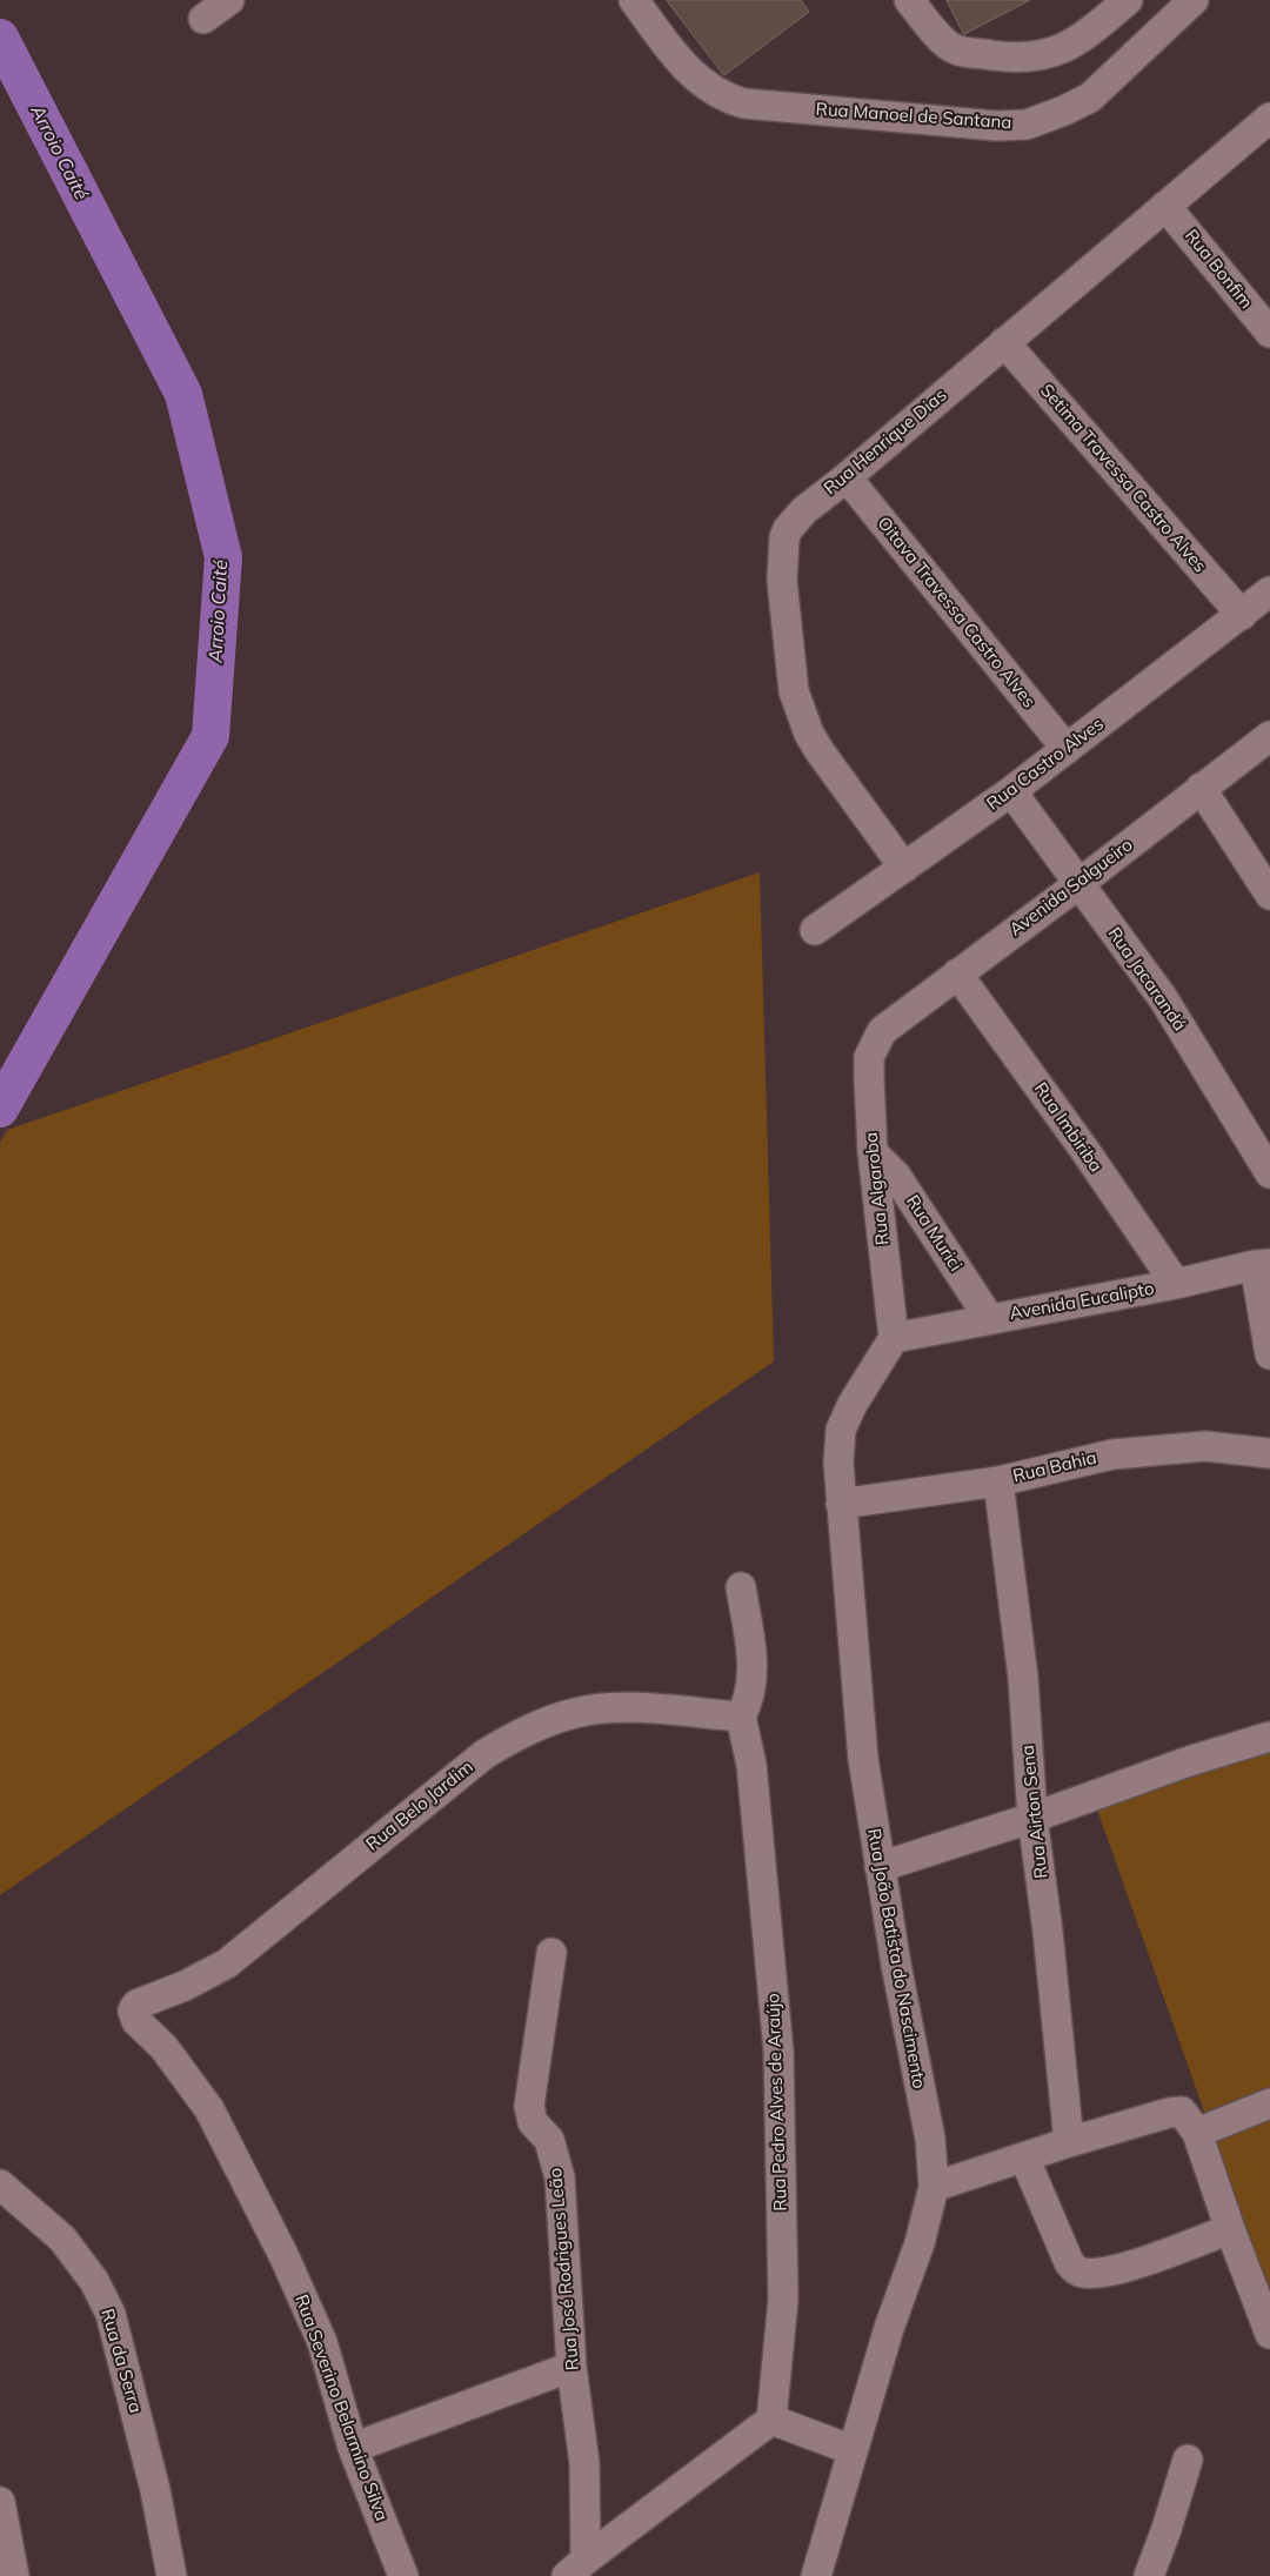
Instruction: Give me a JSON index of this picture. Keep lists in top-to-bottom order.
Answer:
{
  "streets": {
    "street": [
      "Rua Manoel de Santana",
      "Rua Bonfim",
      "Rua Henrique Dias",
      "Setima Travessa Castro Alves",
      "Oitava Travessa Castro Alves",
      "Rua Castro Alves",
      "Avenida Salgueiro",
      "Rua Jacarandá",
      "Rua Imbiriba",
      "Rua Algaroba",
      "Rua Murici",
      "Avenida Eucalipto",
      "Rua Bahia",
      "Rua Belo Jardim",
      "Rua Airton Sena",
      "Rua João Batista do Nascimento",
      "Rua Pedro Alves de Araújo",
      "Rua José Rodrigues Leão",
      "Rua da Serra",
      "Rua Severino Belarmino Silva"
    ]
  },
  "crossings": [
    ["Rua Bonfim", "Rua Henrique Dias"],
    ["Rua Henrique Dias", "Setima Travessa Castro Alves"],
    ["Rua Henrique Dias", "Oitava Travessa Castro Alves"],
    ["Rua Henrique Dias", "Rua Castro Alves"],
    ["Setima Travessa Castro Alves", "Rua Castro Alves"],
    ["Oitava Travessa Castro Alves", "Rua Castro Alves"],
    ["Rua Castro Alves", "Rua Jacarandá"],
    ["Avenida Salgueiro", "Rua Jacarandá"],
    ["Avenida Salgueiro", "Rua Imbiriba"],
    ["Avenida Salgueiro", "Rua Algaroba"],
    ["Rua Imbiriba", "Avenida Eucalipto"],
    ["Rua Algaroba", "Rua Murici"],
    ["Rua Algaroba", "Avenida Eucalipto"],
    ["Rua Algaroba", "Rua João Batista do Nascimento"],
    ["Rua Murici", "Avenida Eucalipto"],
    ["Avenida Eucalipto", "Rua João Batista do Nascimento"],
    ["Rua Bahia", "Rua Airton Sena"],
    ["Rua Bahia", "Rua João Batista do Nascimento"],
    ["Rua Belo Jardim", "Rua Pedro Alves de Araújo"],
    ["Rua Belo Jardim", "Rua Severino Belarmino Silva"]
  ],
  "water": ["Arroio Caité"]
}
